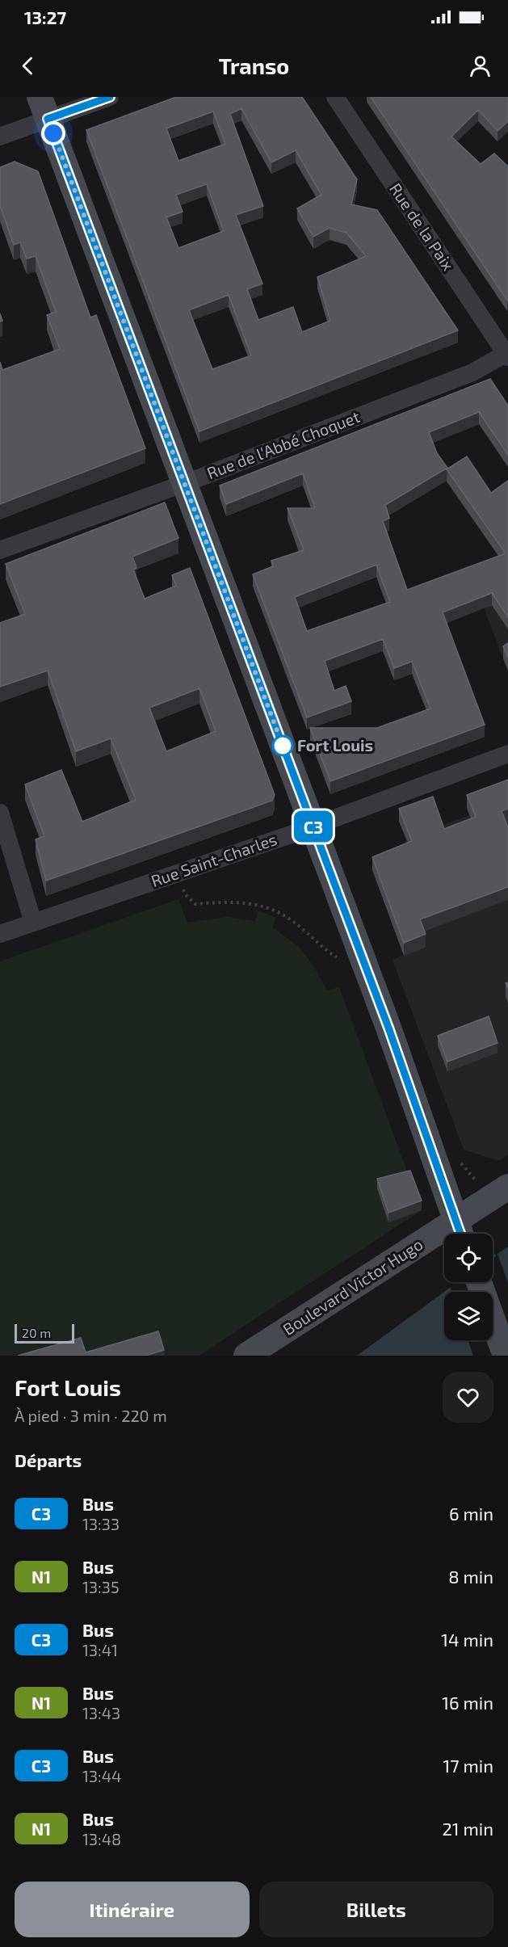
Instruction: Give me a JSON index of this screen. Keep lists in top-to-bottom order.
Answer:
{
  "streets": {
    "street": [
      "Rue de la Paix",
      "Rue de l'Abbé Choquet",
      "Rue Saint-Charles",
      "Boulevard Victor Hugo"
    ]
  },
  "crossings": [
    ["Rue de la Paix", "Rue de l'Abbé Choquet"]
  ],
  "places": ["Fort Louis"],
  "lines": ["bus line C3"],
  "scale_bar": "20 m",
  "page": {
    "status": "13:27",
    "header": "Transo",
    "on_map": "C3",
    "scale": "20 m",
    "heading": [
      ["Fort Louis", "À pied · 3 min · 220 m"],
      "Départs"
    ],
    "list": [
      {
        "mark": "C3",
        "name": "Bus",
        "note": "13:33",
        "value": "6 min"
      },
      {
        "mark": "N1",
        "name": "Bus",
        "note": "13:35",
        "value": "8 min"
      },
      {
        "mark": "C3",
        "name": "Bus",
        "note": "13:41",
        "value": "14 min"
      },
      {
        "mark": "N1",
        "name": "Bus",
        "note": "13:43",
        "value": "16 min"
      },
      {
        "mark": "C3",
        "name": "Bus",
        "note": "13:44",
        "value": "17 min"
      },
      {
        "mark": "N1",
        "name": "Bus",
        "note": "13:48",
        "value": "21 min"
      }
    ],
    "buttons": ["Itinéraire", "Billets"]
  }
}
